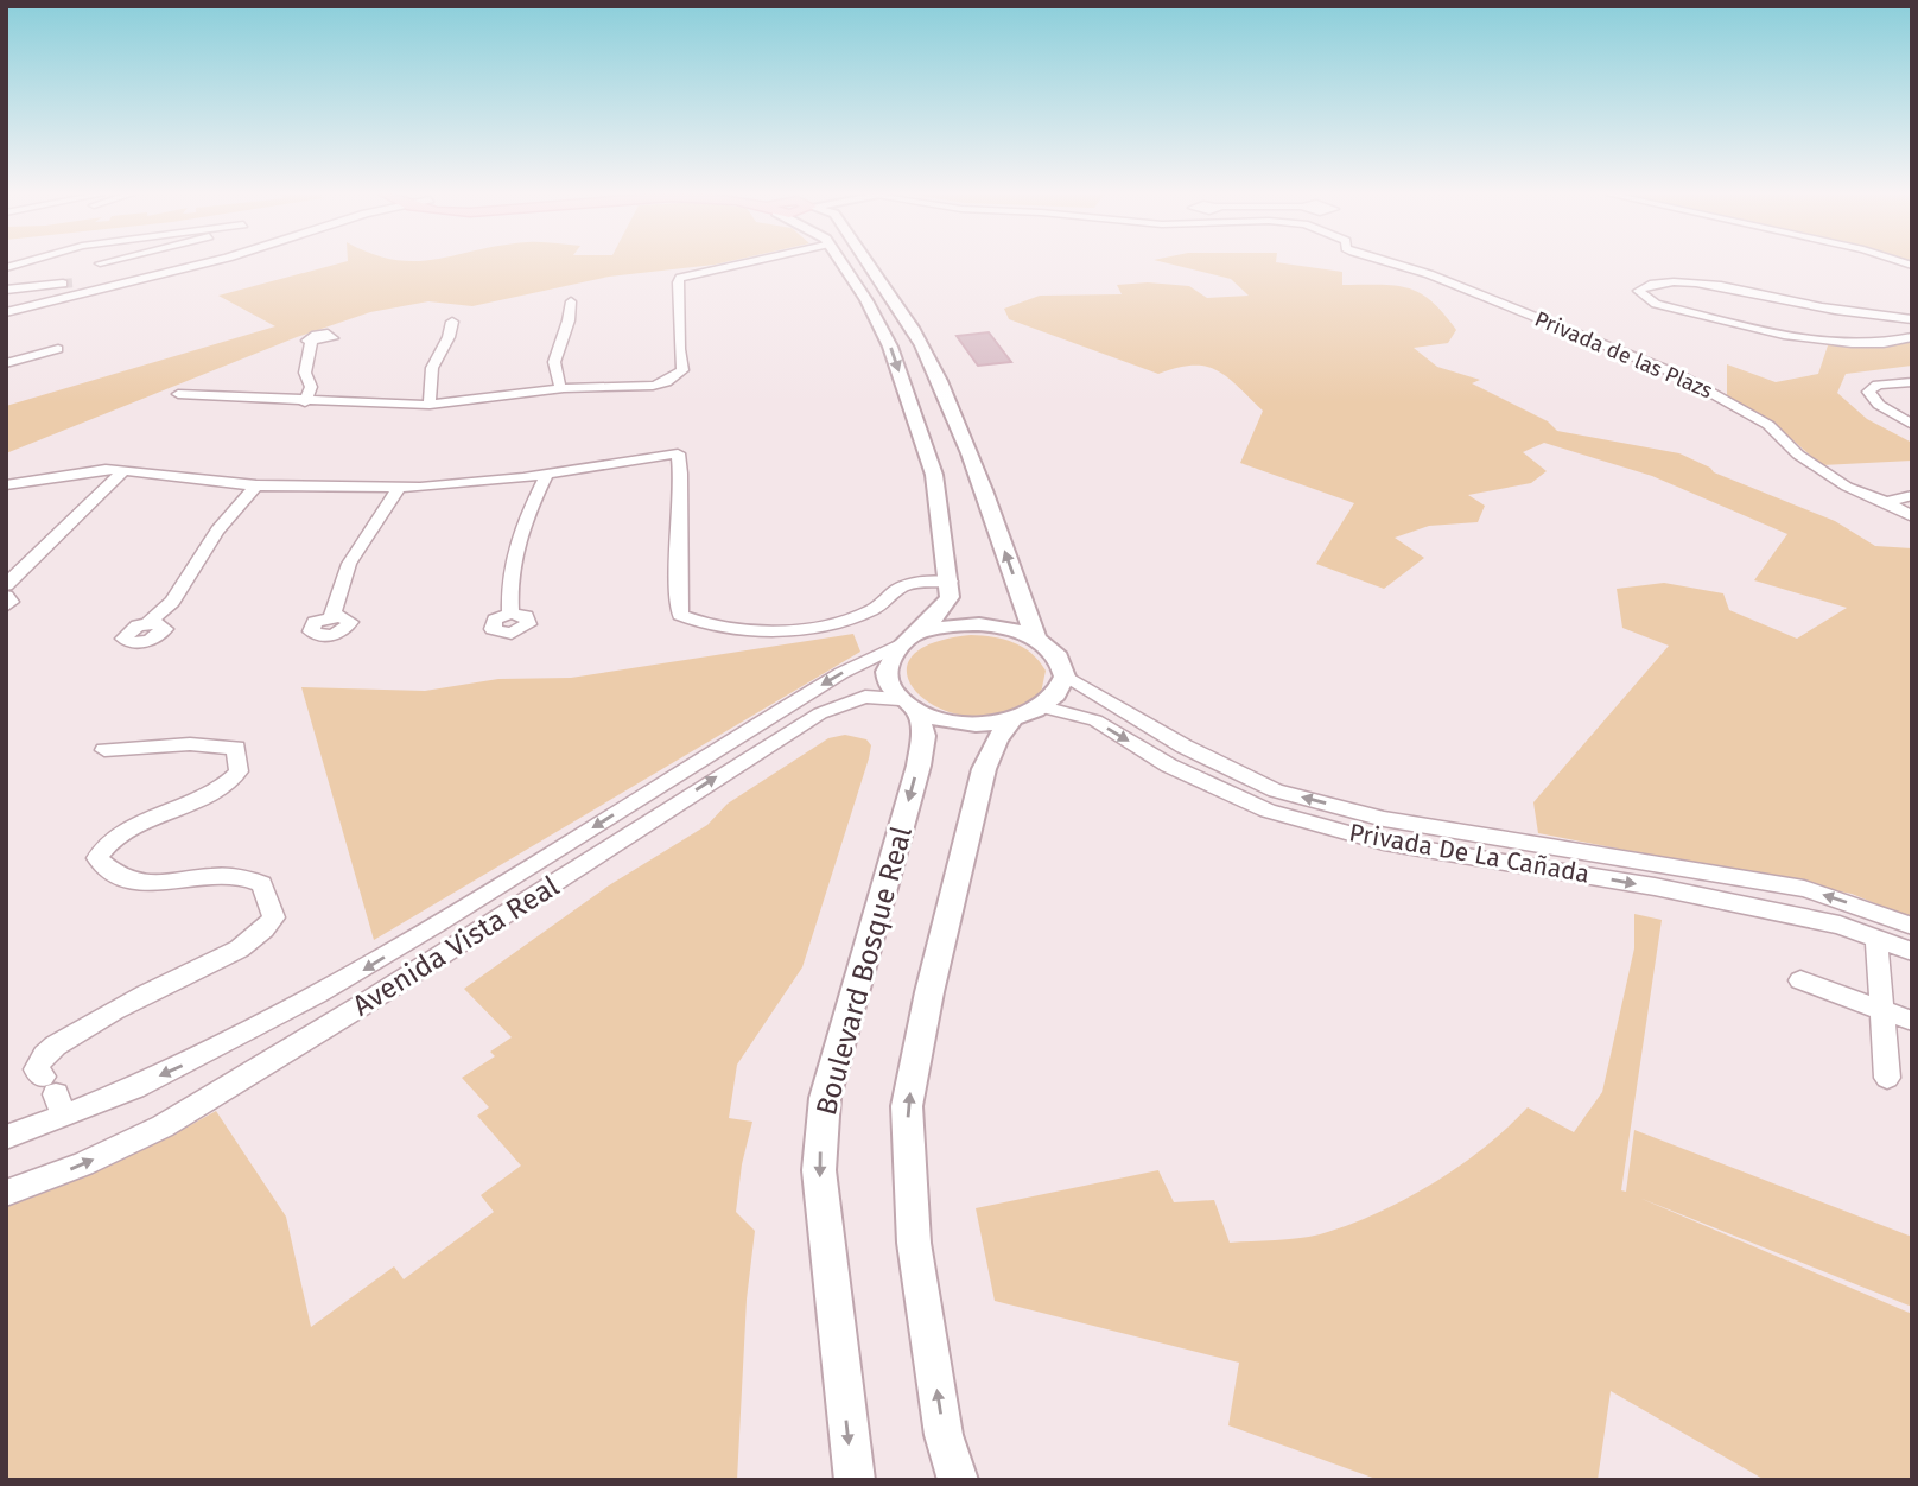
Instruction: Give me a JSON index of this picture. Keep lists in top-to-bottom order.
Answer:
{
  "streets": {
    "street": [
      "Privada de las Plazs",
      "Privada De La Cañada",
      "Avenida Vista Real",
      "Boulevard Bosque Real"
    ]
  },
  "crossings": [
    ["Privada De La Cañada", "Avenida Vista Real"],
    ["Privada De La Cañada", "Boulevard Bosque Real"],
    ["Avenida Vista Real", "Boulevard Bosque Real"]
  ]
}
